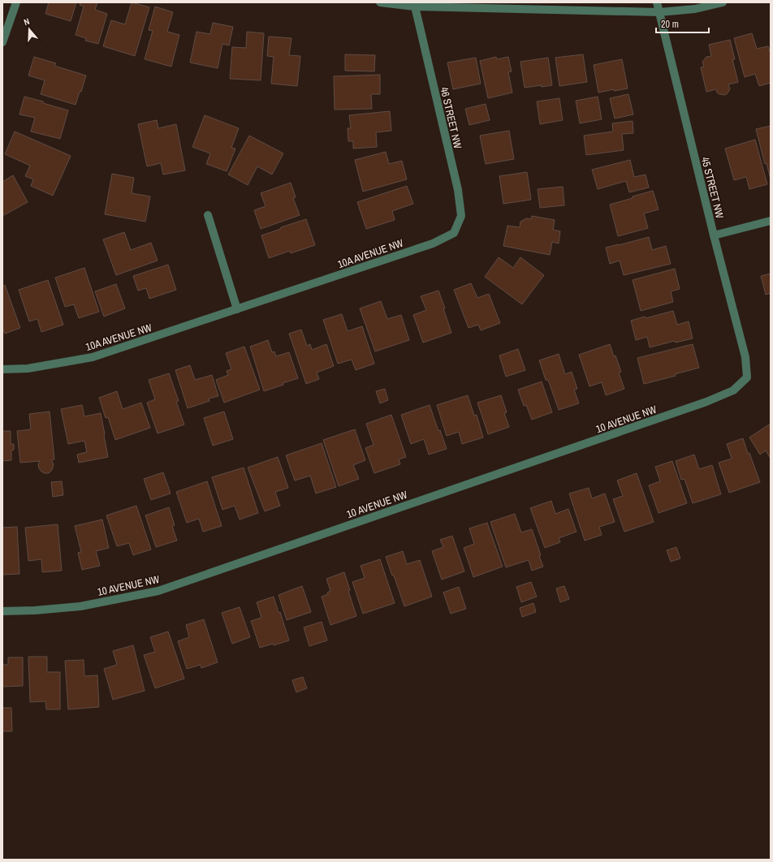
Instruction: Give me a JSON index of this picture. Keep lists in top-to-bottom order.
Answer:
{
  "streets": {
    "street": [
      "46 STREET NW",
      "45 STREET NW",
      "10A AVENUE NW",
      "10 AVENUE NW"
    ]
  },
  "crossings": [
    ["46 STREET NW", "10A AVENUE NW"],
    ["45 STREET NW", "10 AVENUE NW"]
  ],
  "scale_bar": "20 m",
  "north": "top"
}
